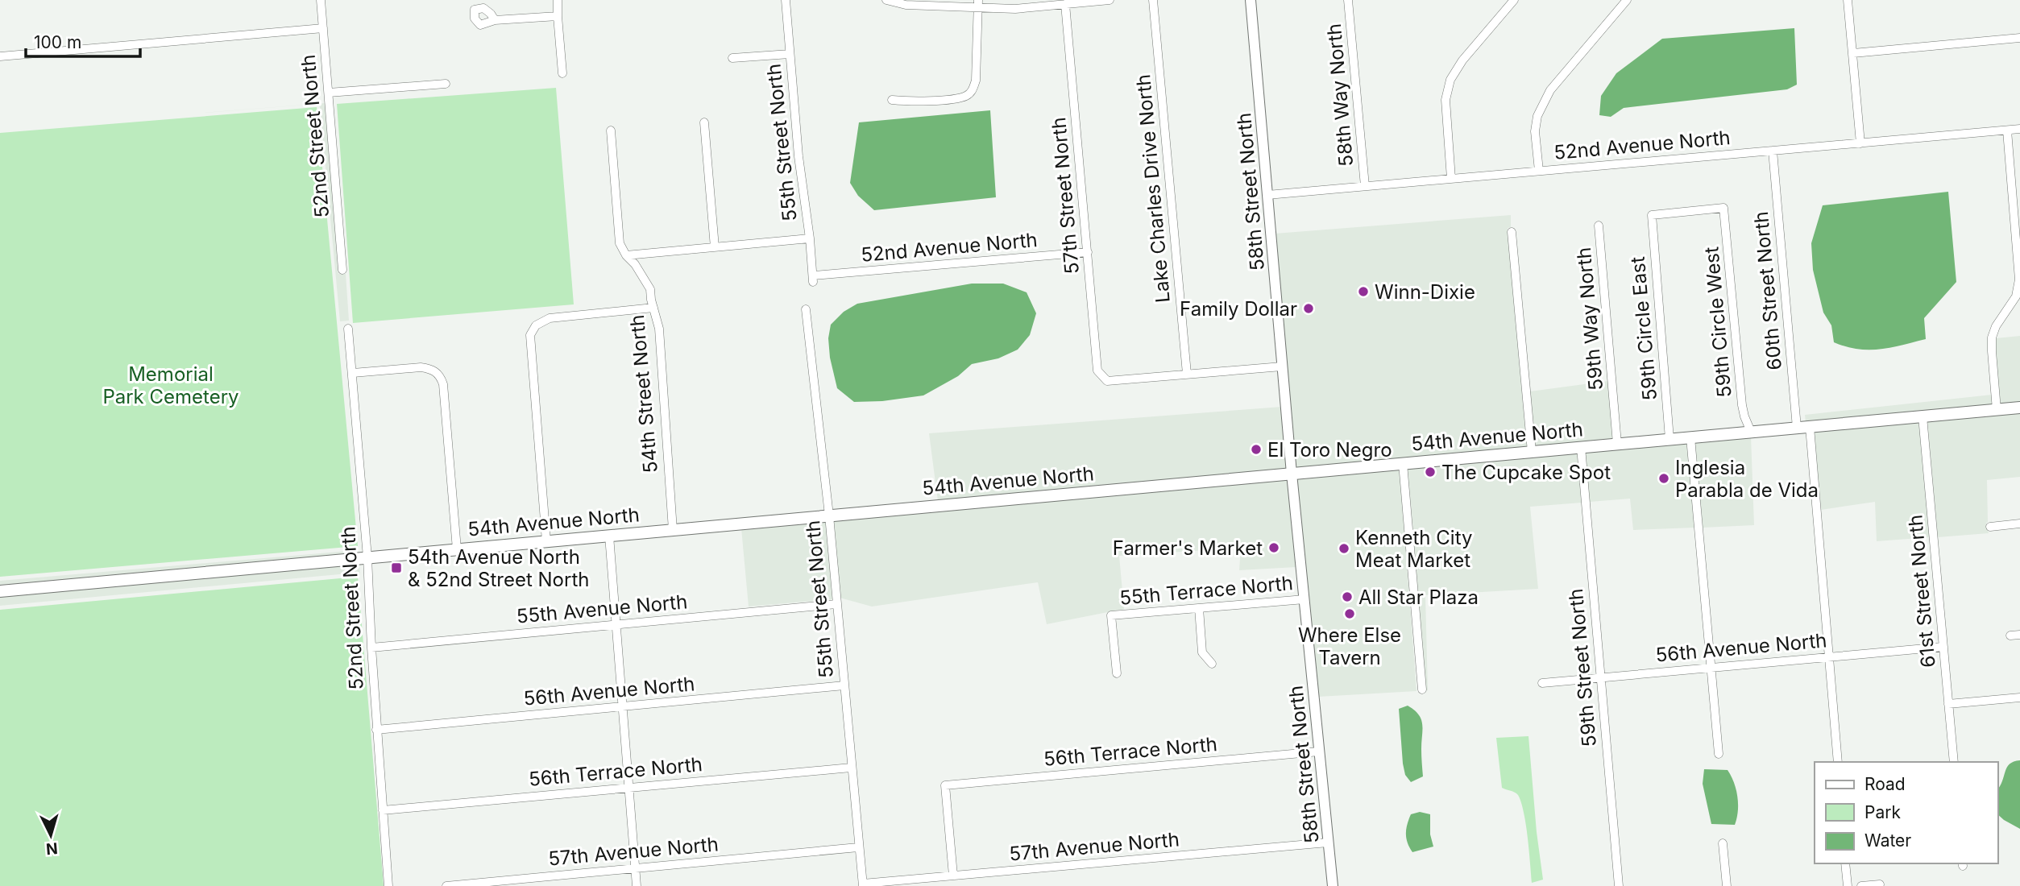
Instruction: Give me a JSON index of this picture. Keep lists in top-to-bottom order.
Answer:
{
  "streets": {
    "main road": ["54th Avenue North"],
    "street": [
      "58th Way North",
      "52nd Street North",
      "55th Street North",
      "52nd Avenue North",
      "Lake Charles Drive North",
      "58th Street North",
      "57th Street North",
      "60th Street North",
      "59th Way North",
      "59th Circle West",
      "59th Circle East",
      "54th Street North",
      "55th Terrace North",
      "61st Street North",
      "55th Avenue North",
      "56th Avenue North",
      "59th Street North",
      "56th Terrace North",
      "57th Avenue North"
    ]
  },
  "crossings": [
    ["58th Way North", "52nd Avenue North"],
    ["52nd Street North", "54th Avenue North"],
    ["52nd Street North", "55th Avenue North"],
    ["52nd Street North", "56th Avenue North"],
    ["52nd Street North", "56th Terrace North"],
    ["55th Street North", "52nd Avenue North"],
    ["55th Street North", "54th Avenue North"],
    ["55th Street North", "55th Avenue North"],
    ["55th Street North", "56th Avenue North"],
    ["55th Street North", "56th Terrace North"],
    ["55th Street North", "57th Avenue North"],
    ["52nd Avenue North", "58th Street North"],
    ["52nd Avenue North", "57th Street North"],
    ["52nd Avenue North", "60th Street North"],
    ["Lake Charles Drive North", "57th Street North"],
    ["58th Street North", "54th Avenue North"],
    ["58th Street North", "55th Terrace North"],
    ["58th Street North", "56th Terrace North"],
    ["58th Street North", "57th Avenue North"],
    ["60th Street North", "54th Avenue North"],
    ["59th Way North", "54th Avenue North"],
    ["59th Circle West", "59th Circle East"],
    ["59th Circle West", "54th Avenue North"],
    ["59th Circle East", "54th Avenue North"],
    ["54th Street North", "54th Avenue North"],
    ["54th Avenue North", "61st Street North"],
    ["54th Avenue North", "59th Street North"],
    ["61st Street North", "56th Avenue North"],
    ["56th Avenue North", "59th Street North"],
    ["56th Terrace North", "57th Avenue North"]
  ],
  "parks": ["Memorial Park Cemetery"],
  "places": {
    "other": [
      "Winn-Dixie",
      "Family Dollar",
      "El Toro Negro",
      "The Cupcake Spot",
      "Inglesia Parabla de Vida",
      "Farmer's Market",
      "Kenneth City Meat Market",
      "All Star Plaza",
      "Where Else Tavern"
    ],
    "transit": ["54th Avenue North & 52nd Street North"]
  },
  "legend": ["Road", "Park", "Water"],
  "scale_bar": "100 m",
  "north": "bottom"
}
